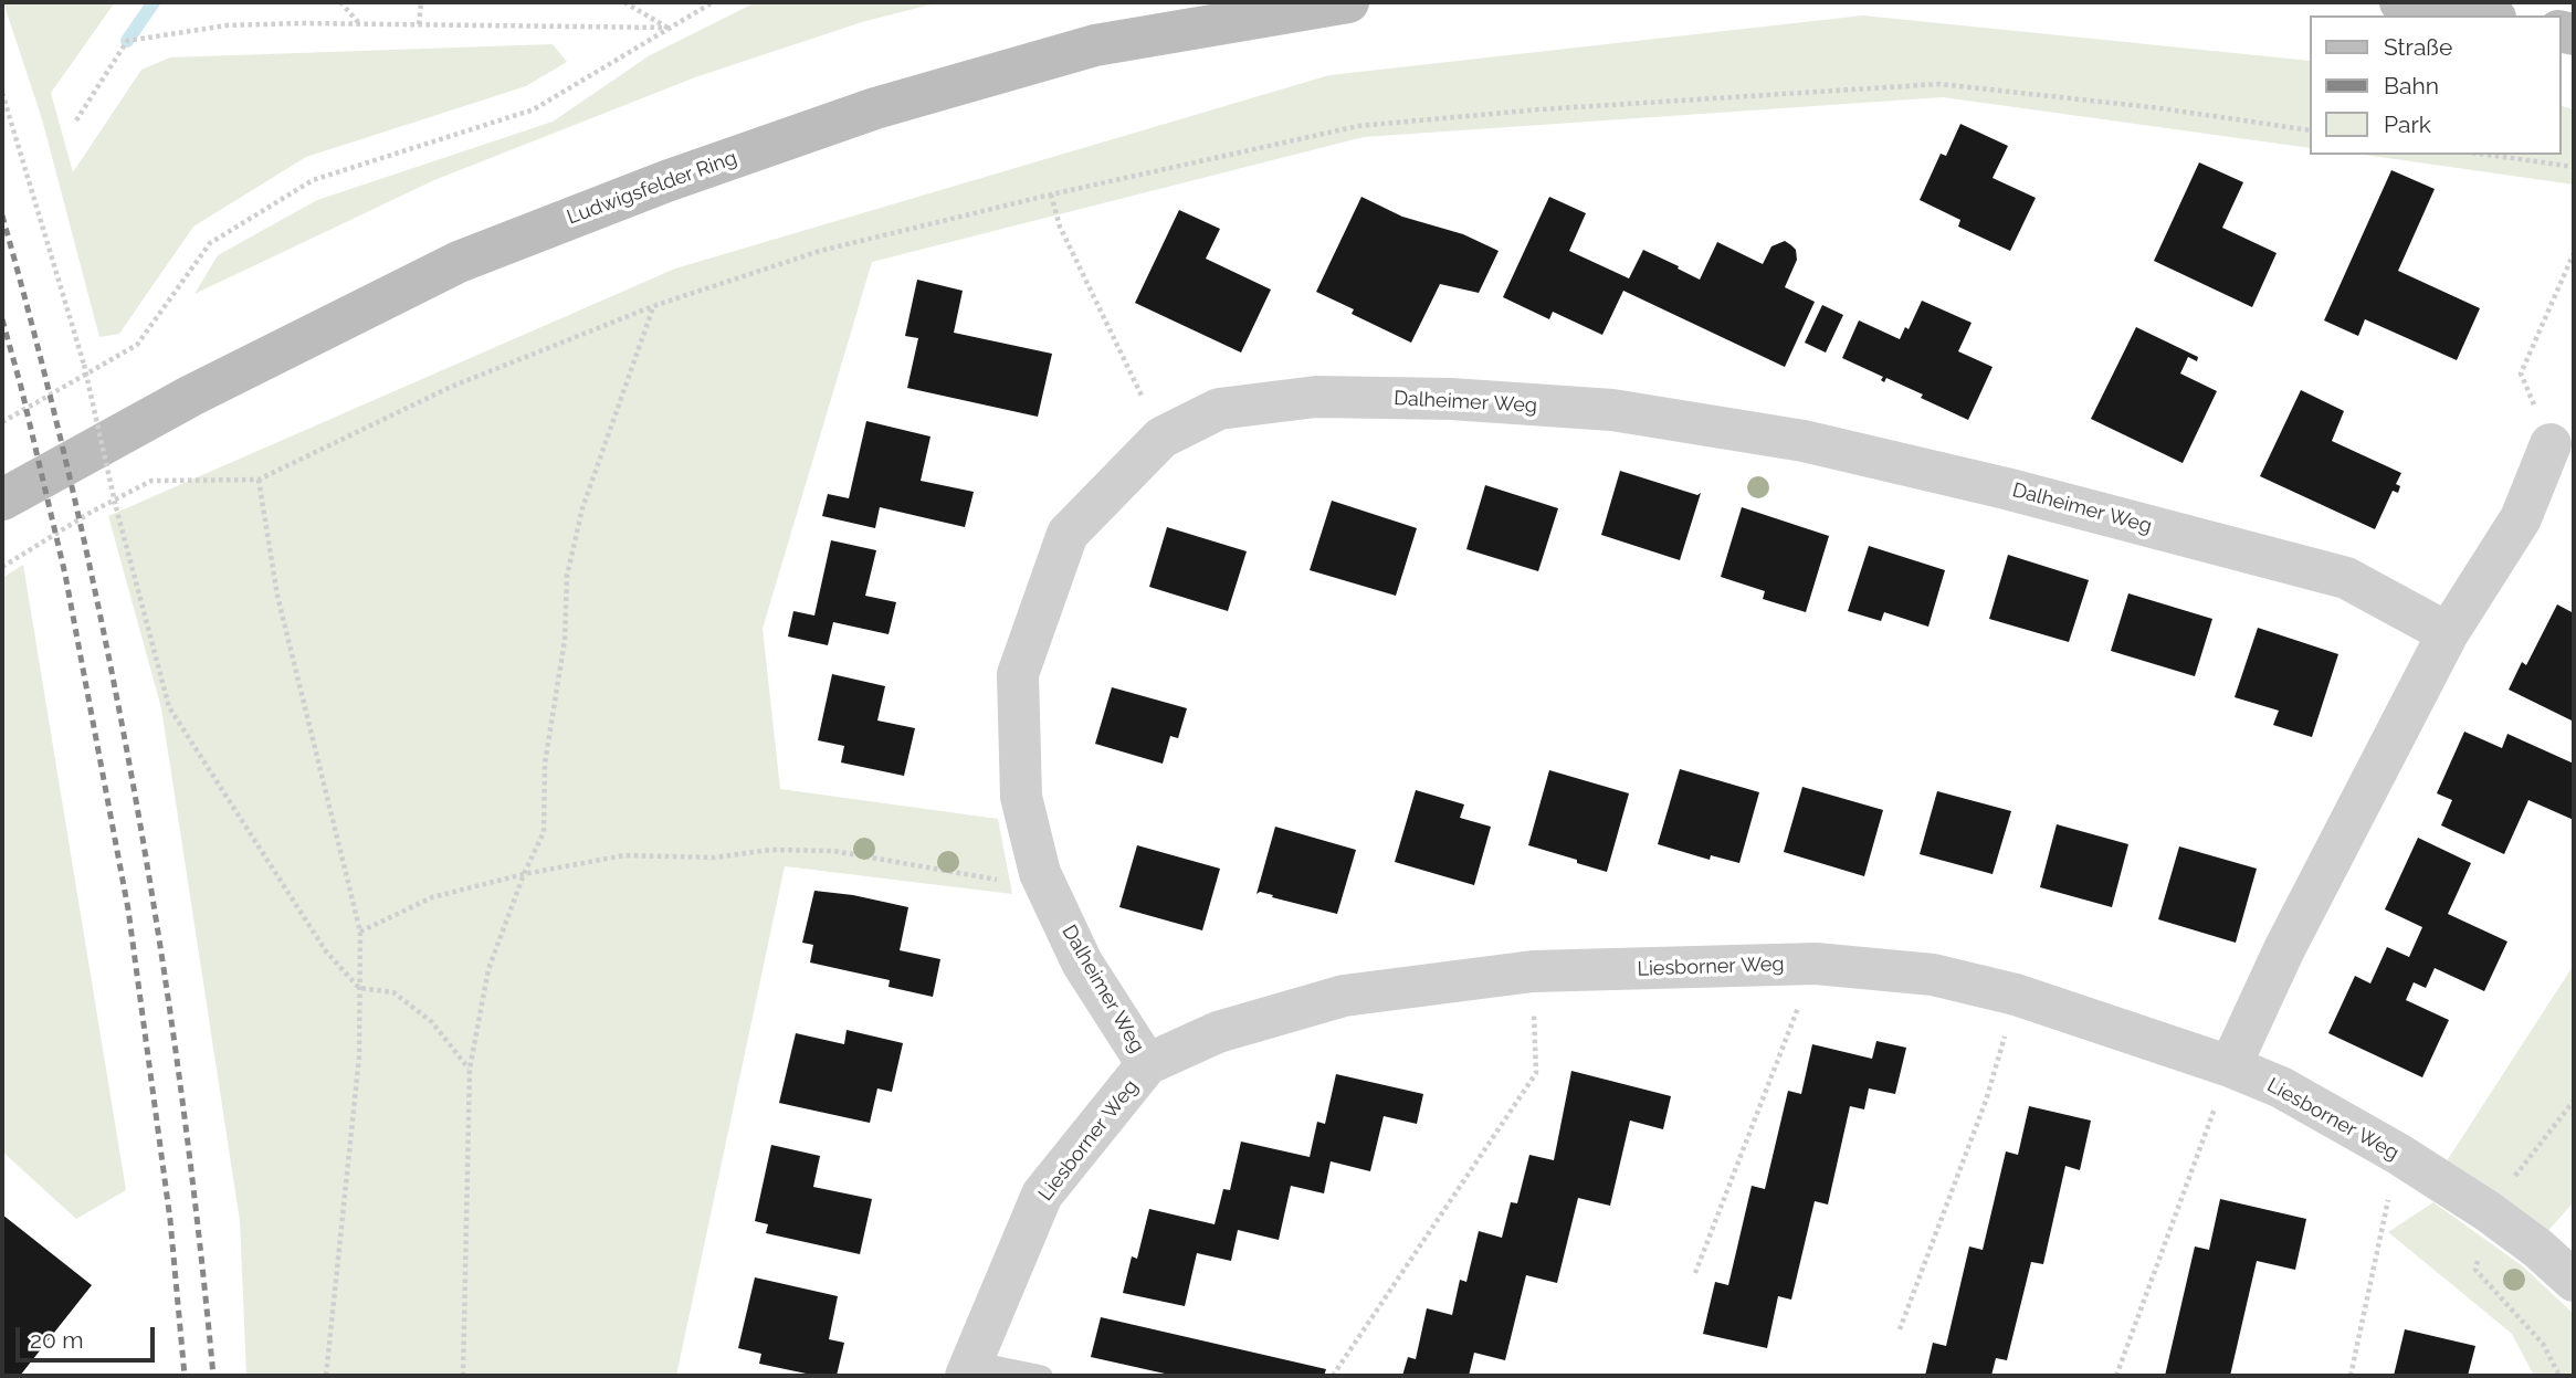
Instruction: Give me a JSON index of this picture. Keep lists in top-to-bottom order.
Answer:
{
  "streets": {
    "main road": ["Ludwigsfelder Ring"],
    "street": ["Dalheimer Weg", "Liesborner Weg"]
  },
  "crossings": [
    ["Dalheimer Weg", "Liesborner Weg"]
  ],
  "legend": ["Straße", "Bahn", "Park"],
  "scale_bar": "20 m"
}
